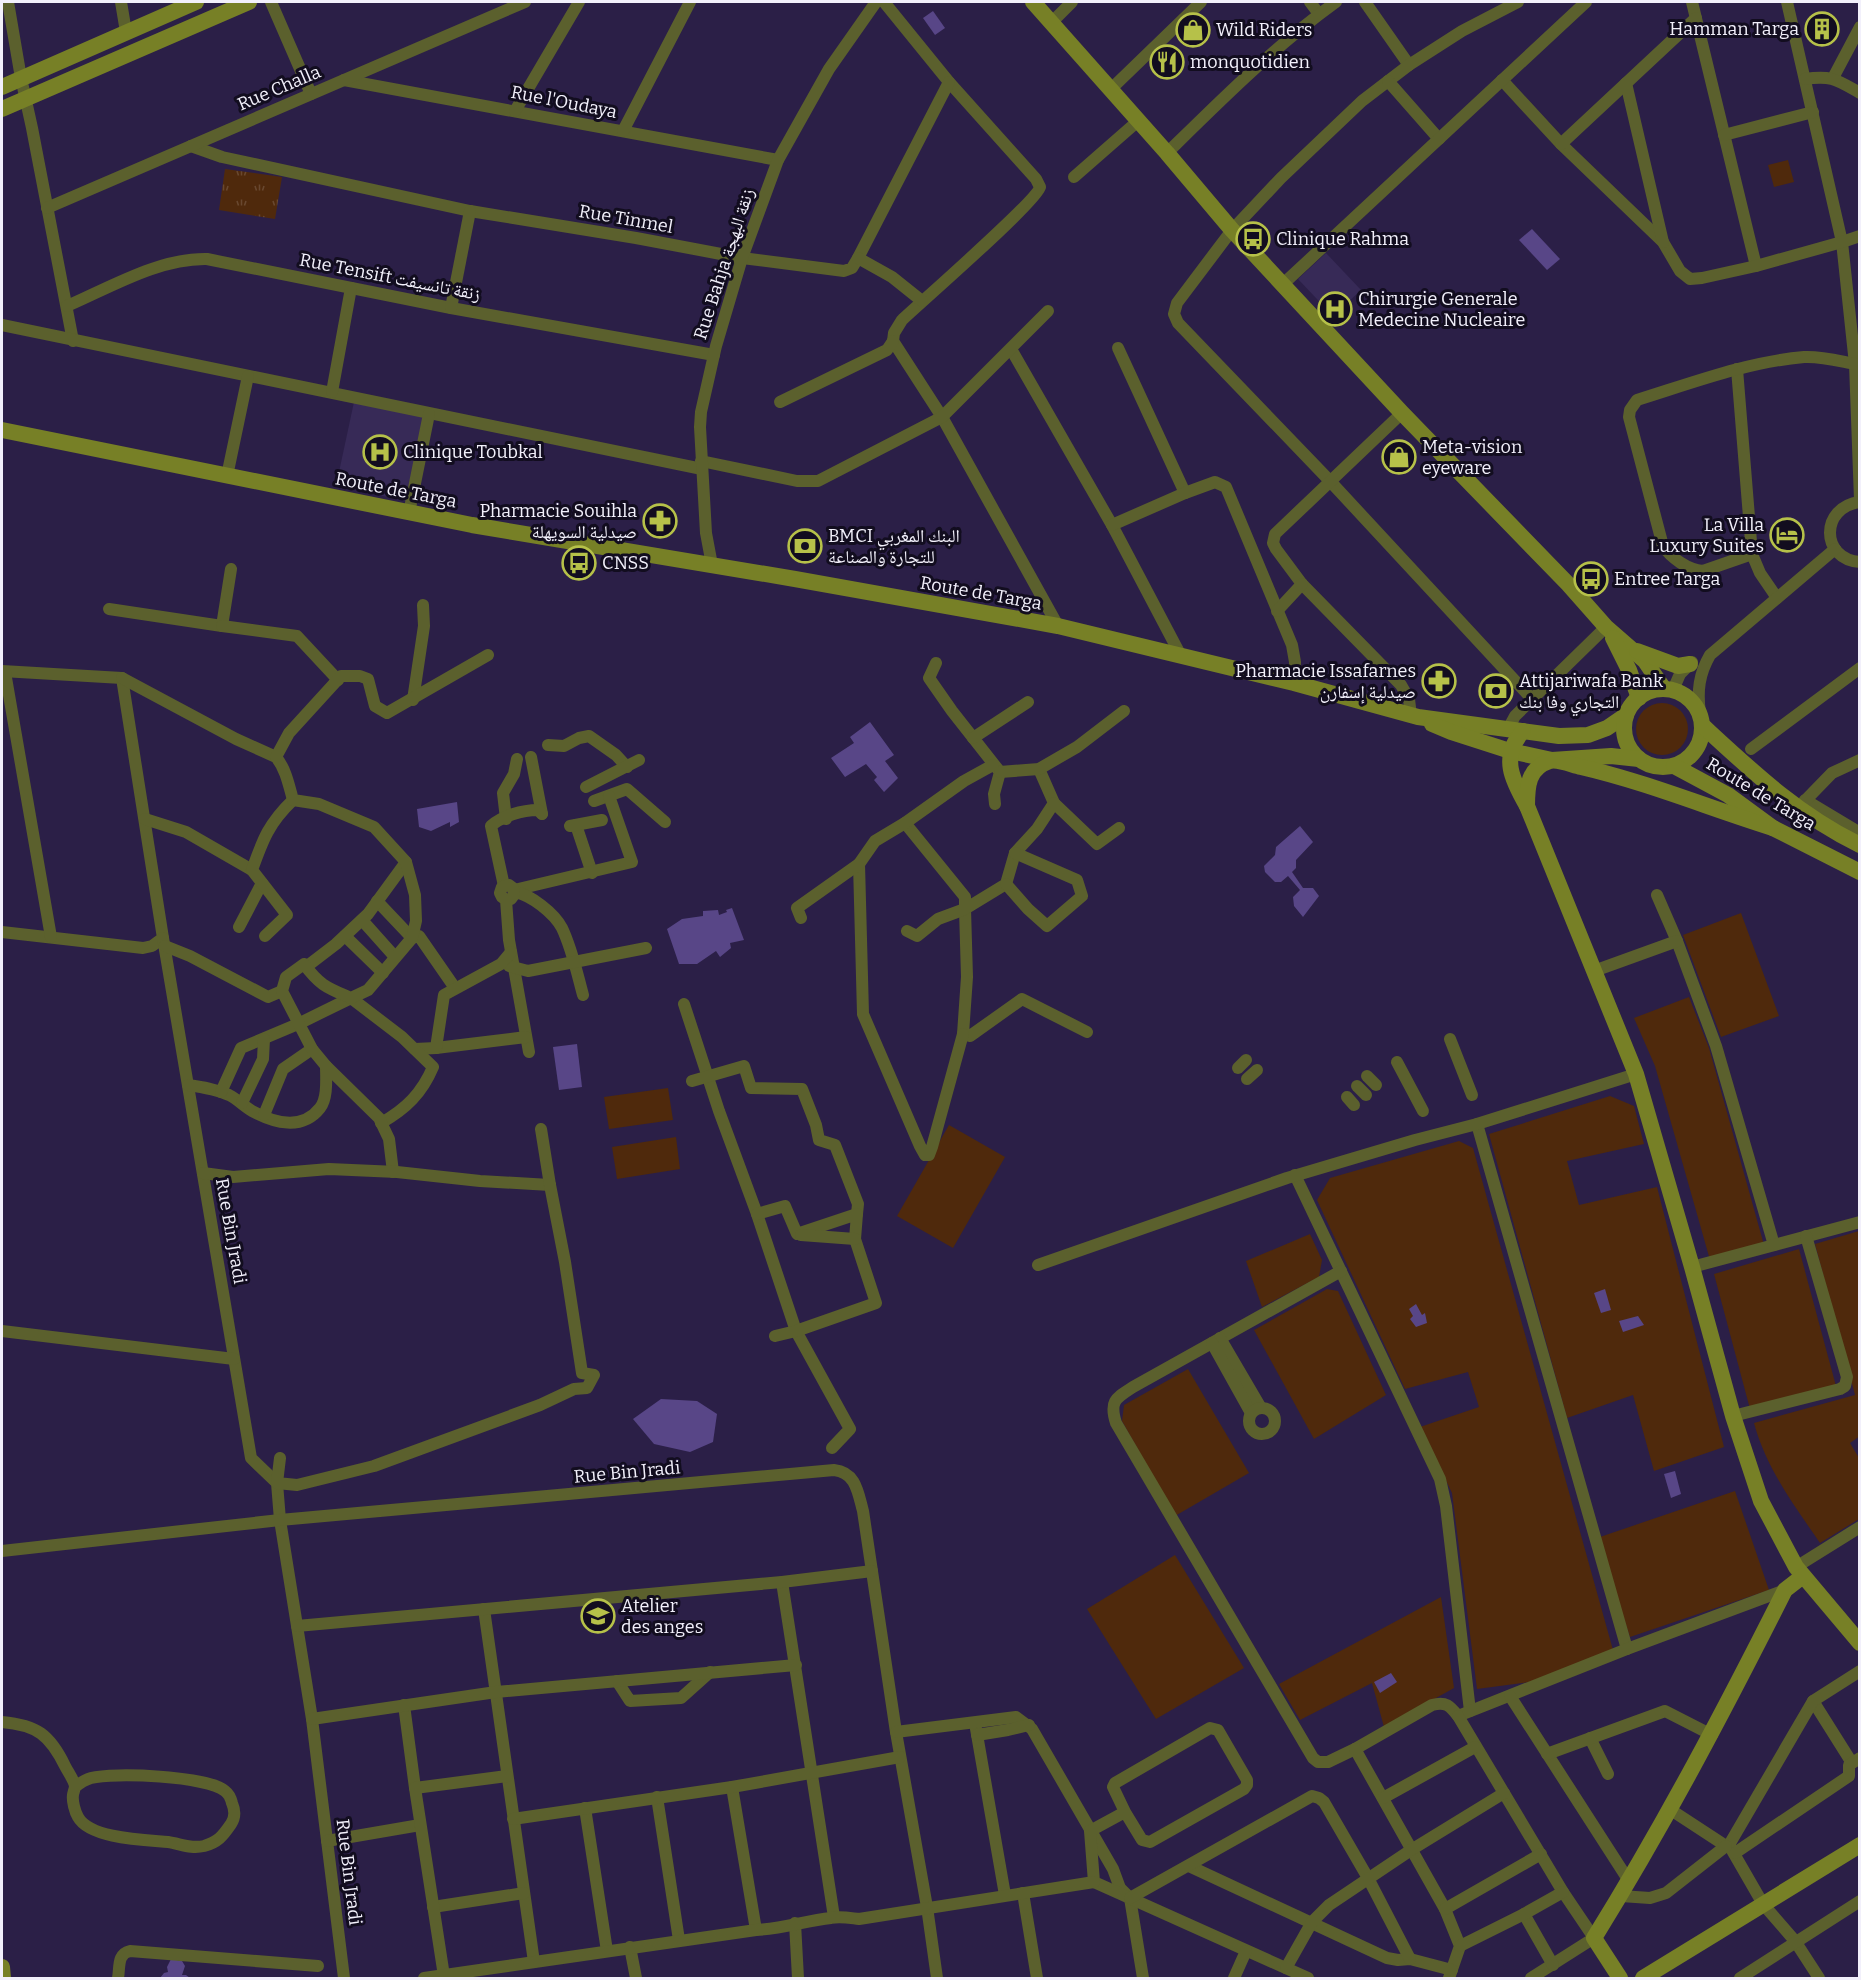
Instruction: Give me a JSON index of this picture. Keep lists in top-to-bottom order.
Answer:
{
  "streets": {
    "street": [
      "Rue Challa",
      "Rue l'Oudaya",
      "Rue Tinmel",
      "Rue Bahja زنقة البهجة",
      "Rue Tensift زنقة تانسيفت",
      "Route de Targa",
      "Rue Bin Jradi"
    ]
  },
  "crossings": [
    ["Rue Challa", "Rue l'Oudaya"],
    ["Rue Challa", "Rue Tinmel"],
    ["Rue l'Oudaya", "Rue Bahja زنقة البهجة"],
    ["Rue Tinmel", "Rue Bahja زنقة البهجة"],
    ["Rue Bahja زنقة البهجة", "Rue Tensift زنقة تانسيفت"],
    ["Rue Bahja زنقة البهجة", "Route de Targa"]
  ],
  "places": {
    "building": ["Hamman Targa"],
    "shop": ["Wild Riders", "Meta-vision eyeware"],
    "restaurant": ["monquotidien"],
    "bus stop": ["Clinique Rahma", "CNSS", "Entree Targa"],
    "hospital": ["Chirurgie Generale Medecine Nucleaire", "Clinique Toubkal"],
    "pharmacy": ["Pharmacie Souihla صيدلية السويهلة", "Pharmacie Issafarnes صيدلية إسفارن"],
    "hotel": ["La Villa Luxury Suites"],
    "bank": ["BMCI البنك المغربي للتجارة والصناعة", "Attijariwafa Bank التجاري وفا بنك"],
    "school or university": ["Atelier des anges"]
  }
}
